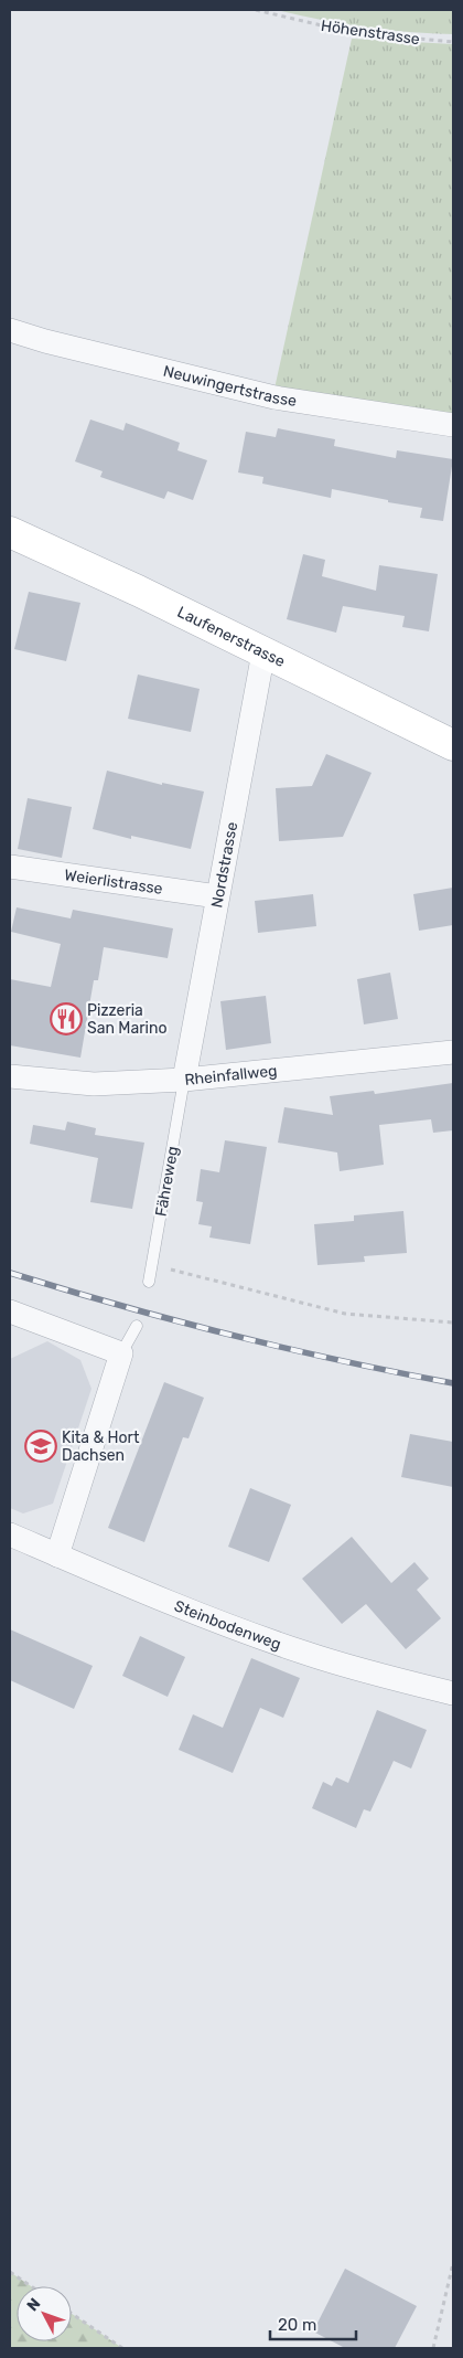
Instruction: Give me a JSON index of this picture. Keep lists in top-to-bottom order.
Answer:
{
  "streets": {
    "street": [
      "Neuwingertstrasse",
      "Laufenerstrasse",
      "Nordstrasse",
      "Weierlistrasse",
      "Rheinfallweg",
      "Steinbodenweg"
    ],
    "lane": ["Fähreweg"],
    "path": ["Höhenstrasse"]
  },
  "crossings": [
    ["Laufenerstrasse", "Nordstrasse"],
    ["Nordstrasse", "Weierlistrasse"],
    ["Nordstrasse", "Rheinfallweg"],
    ["Nordstrasse", "Fähreweg"],
    ["Rheinfallweg", "Fähreweg"]
  ],
  "places": {
    "restaurant": ["Pizzeria San Marino"],
    "school or university": ["Kita & Hort Dachsen"]
  },
  "scale_bar": "20 m",
  "north": "top left"
}
